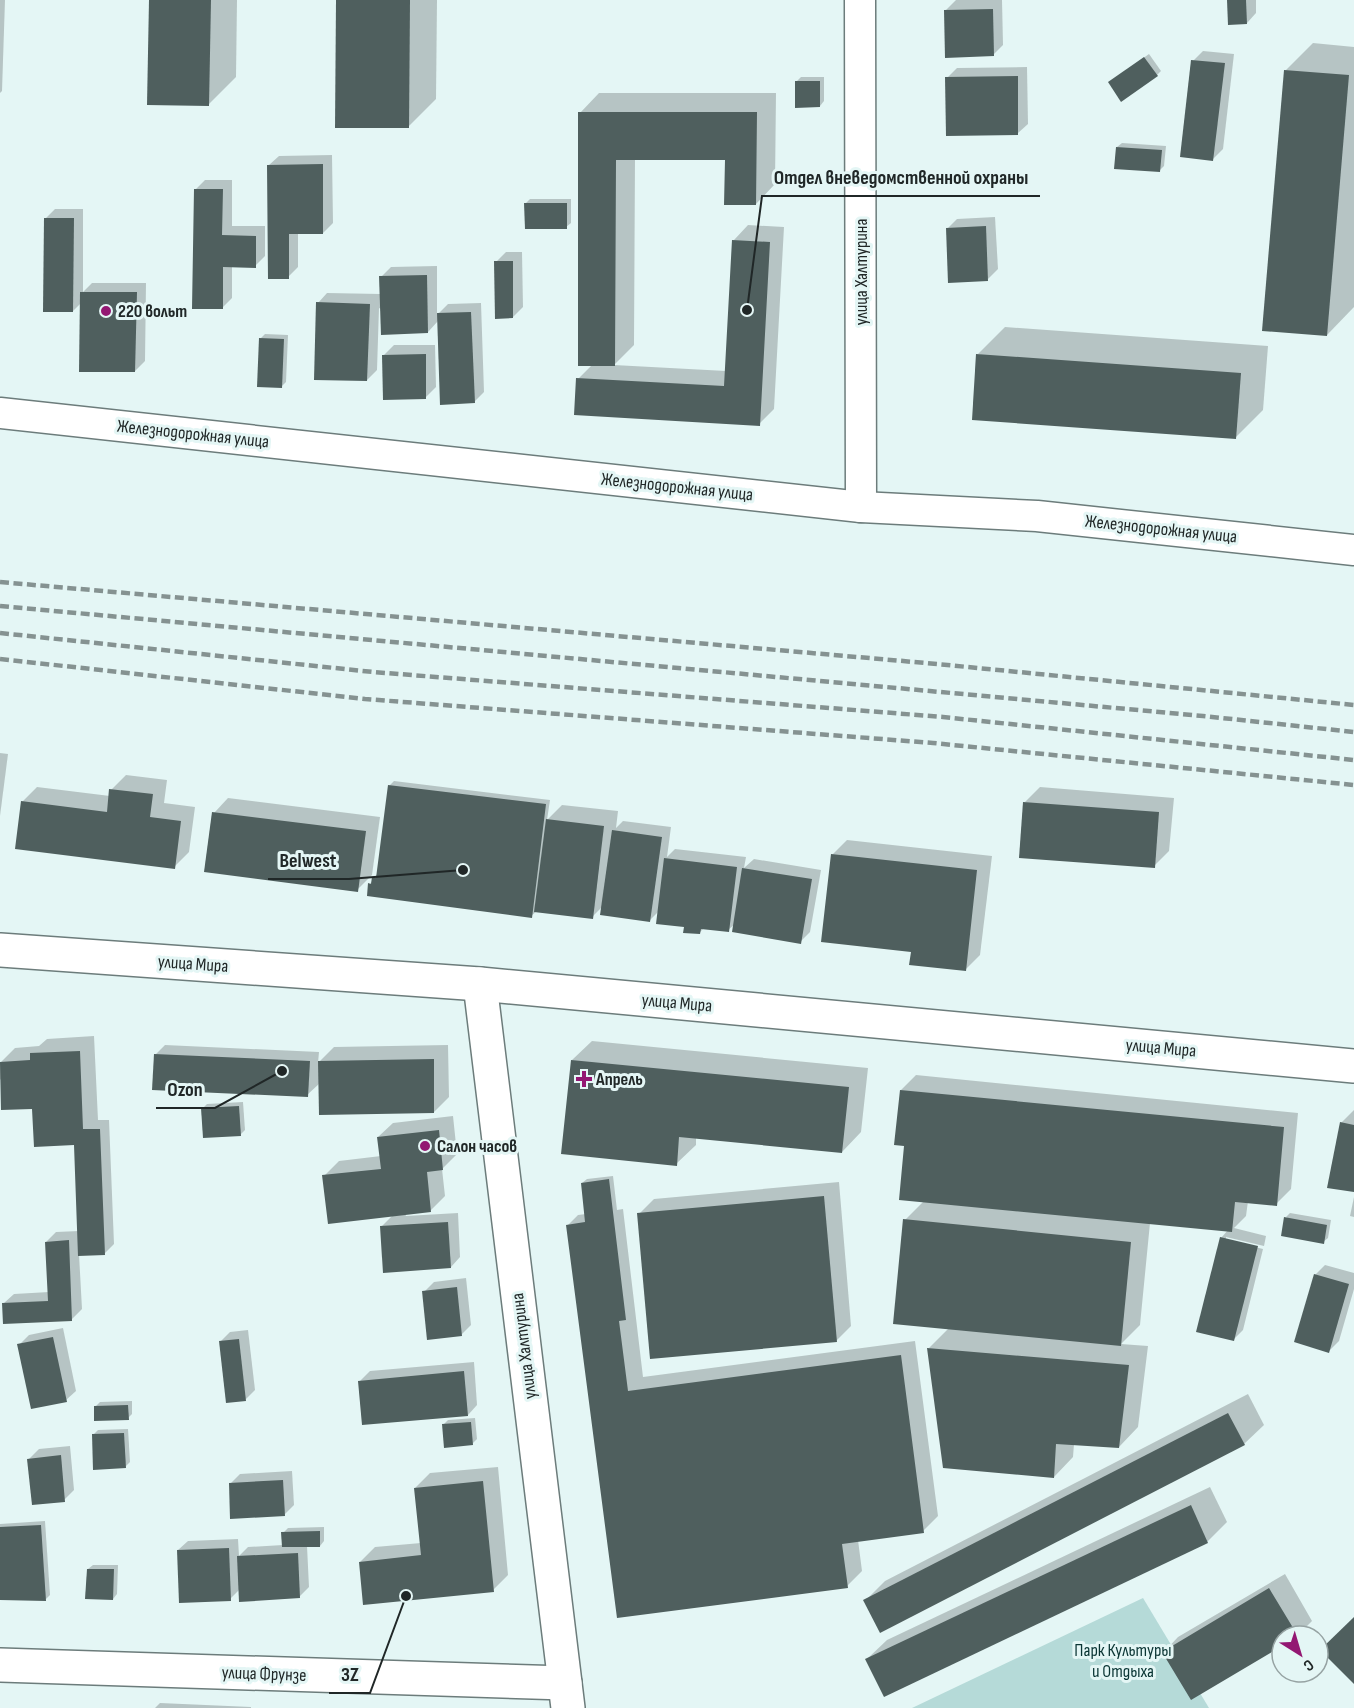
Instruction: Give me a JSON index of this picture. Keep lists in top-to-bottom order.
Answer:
{
  "streets": {
    "main road": ["улица Халтурина", "улица Мира", "улица Фрунзе"],
    "street": ["Железнодорожная улица"]
  },
  "crossings": [
    ["улица Халтурина", "Железнодорожная улица"],
    ["улица Халтурина", "улица Мира"],
    ["улица Халтурина", "улица Фрунзе"]
  ],
  "parks": ["Парк Культуры и Отдыха"],
  "places": {
    "other": [
      "Отдел вневедомственной охраны",
      "220 вольт",
      "Belwest",
      "Ozon",
      "Салон часов",
      "3Z"
    ],
    "health": ["Апрель"]
  },
  "north": "bottom right"
}
